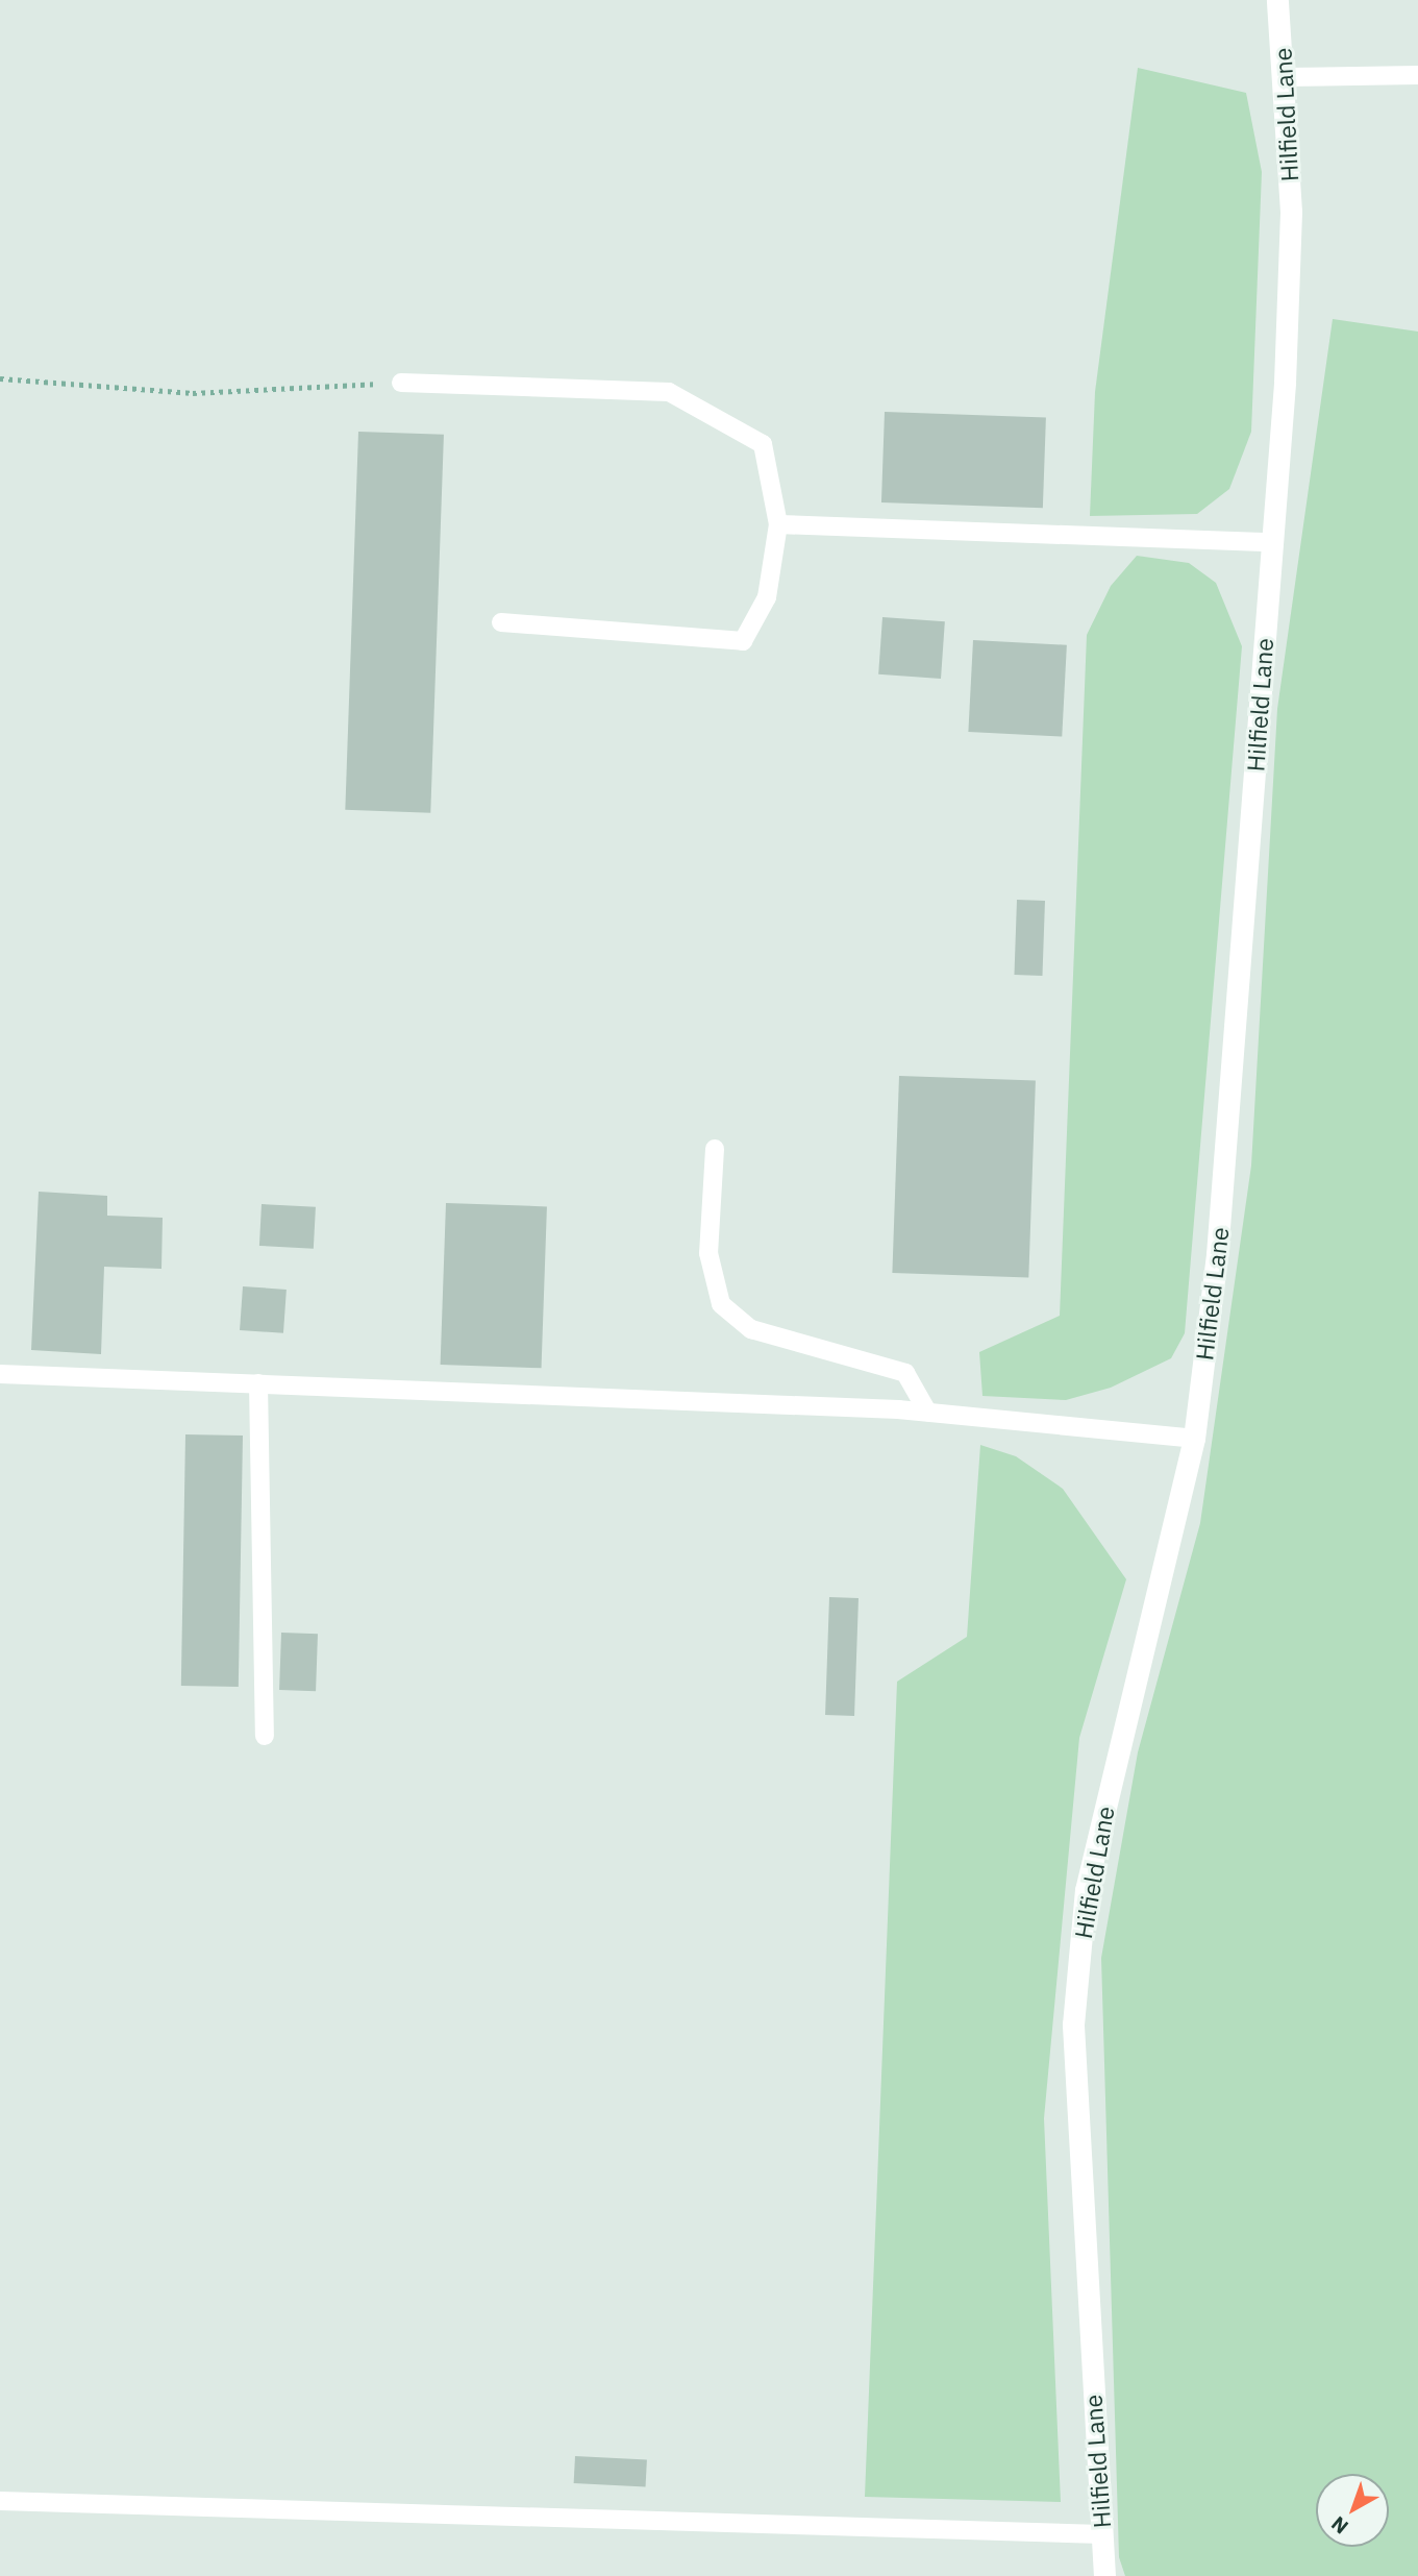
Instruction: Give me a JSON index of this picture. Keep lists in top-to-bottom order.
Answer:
{
  "streets": {
    "street": ["Hilfield Lane"]
  },
  "north": "bottom left"
}
